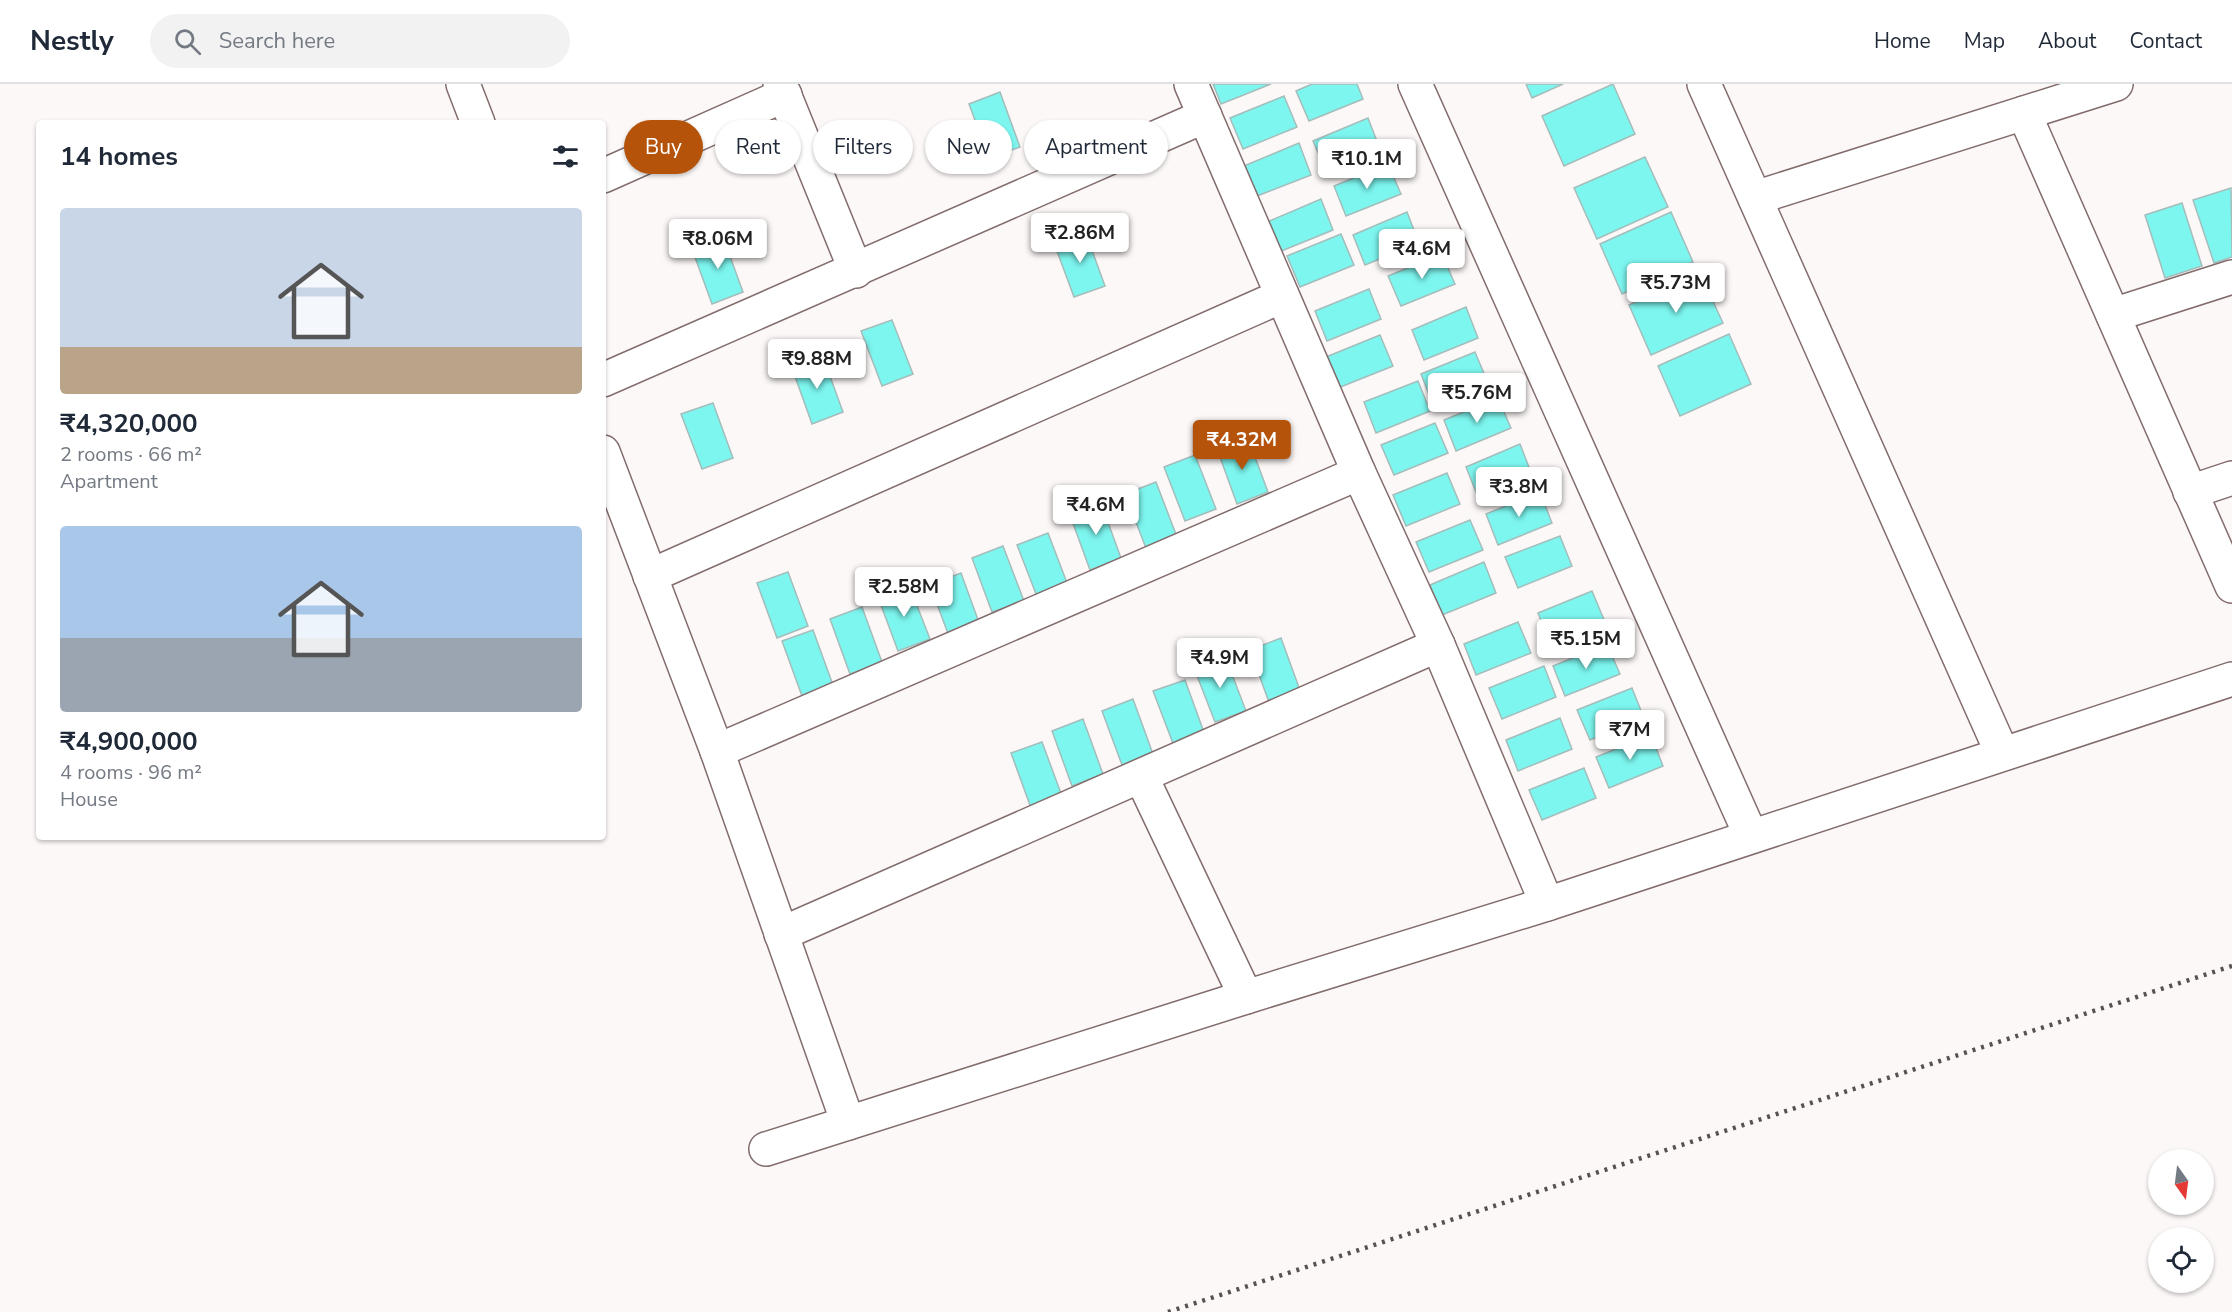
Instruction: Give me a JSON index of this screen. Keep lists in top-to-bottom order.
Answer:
{
  "north": "bottom",
  "page": {
    "header": "Nestly",
    "search": "Search here",
    "nav": [
      "Home",
      "Map",
      "About",
      "Contact"
    ],
    "chip": [
      "Buy",
      "Rent",
      "Filters",
      "New",
      "Apartment"
    ],
    "heading": "14 homes",
    "price": [
      "₹10.1M",
      "₹2.86M",
      "₹8.06M",
      "₹4.6M",
      "₹5.73M",
      "₹9.88M",
      "₹5.76M",
      "₹4.32M",
      "₹3.8M",
      "₹4.6M",
      "₹2.58M",
      "₹5.15M",
      "₹4.9M",
      "₹7M"
    ],
    "list": [
      {
        "name": "₹4,320,000",
        "note": "2 rooms · 66 m² · Apartment"
      },
      {
        "name": "₹4,900,000",
        "note": "4 rooms · 96 m² · House"
      }
    ]
  }
}
